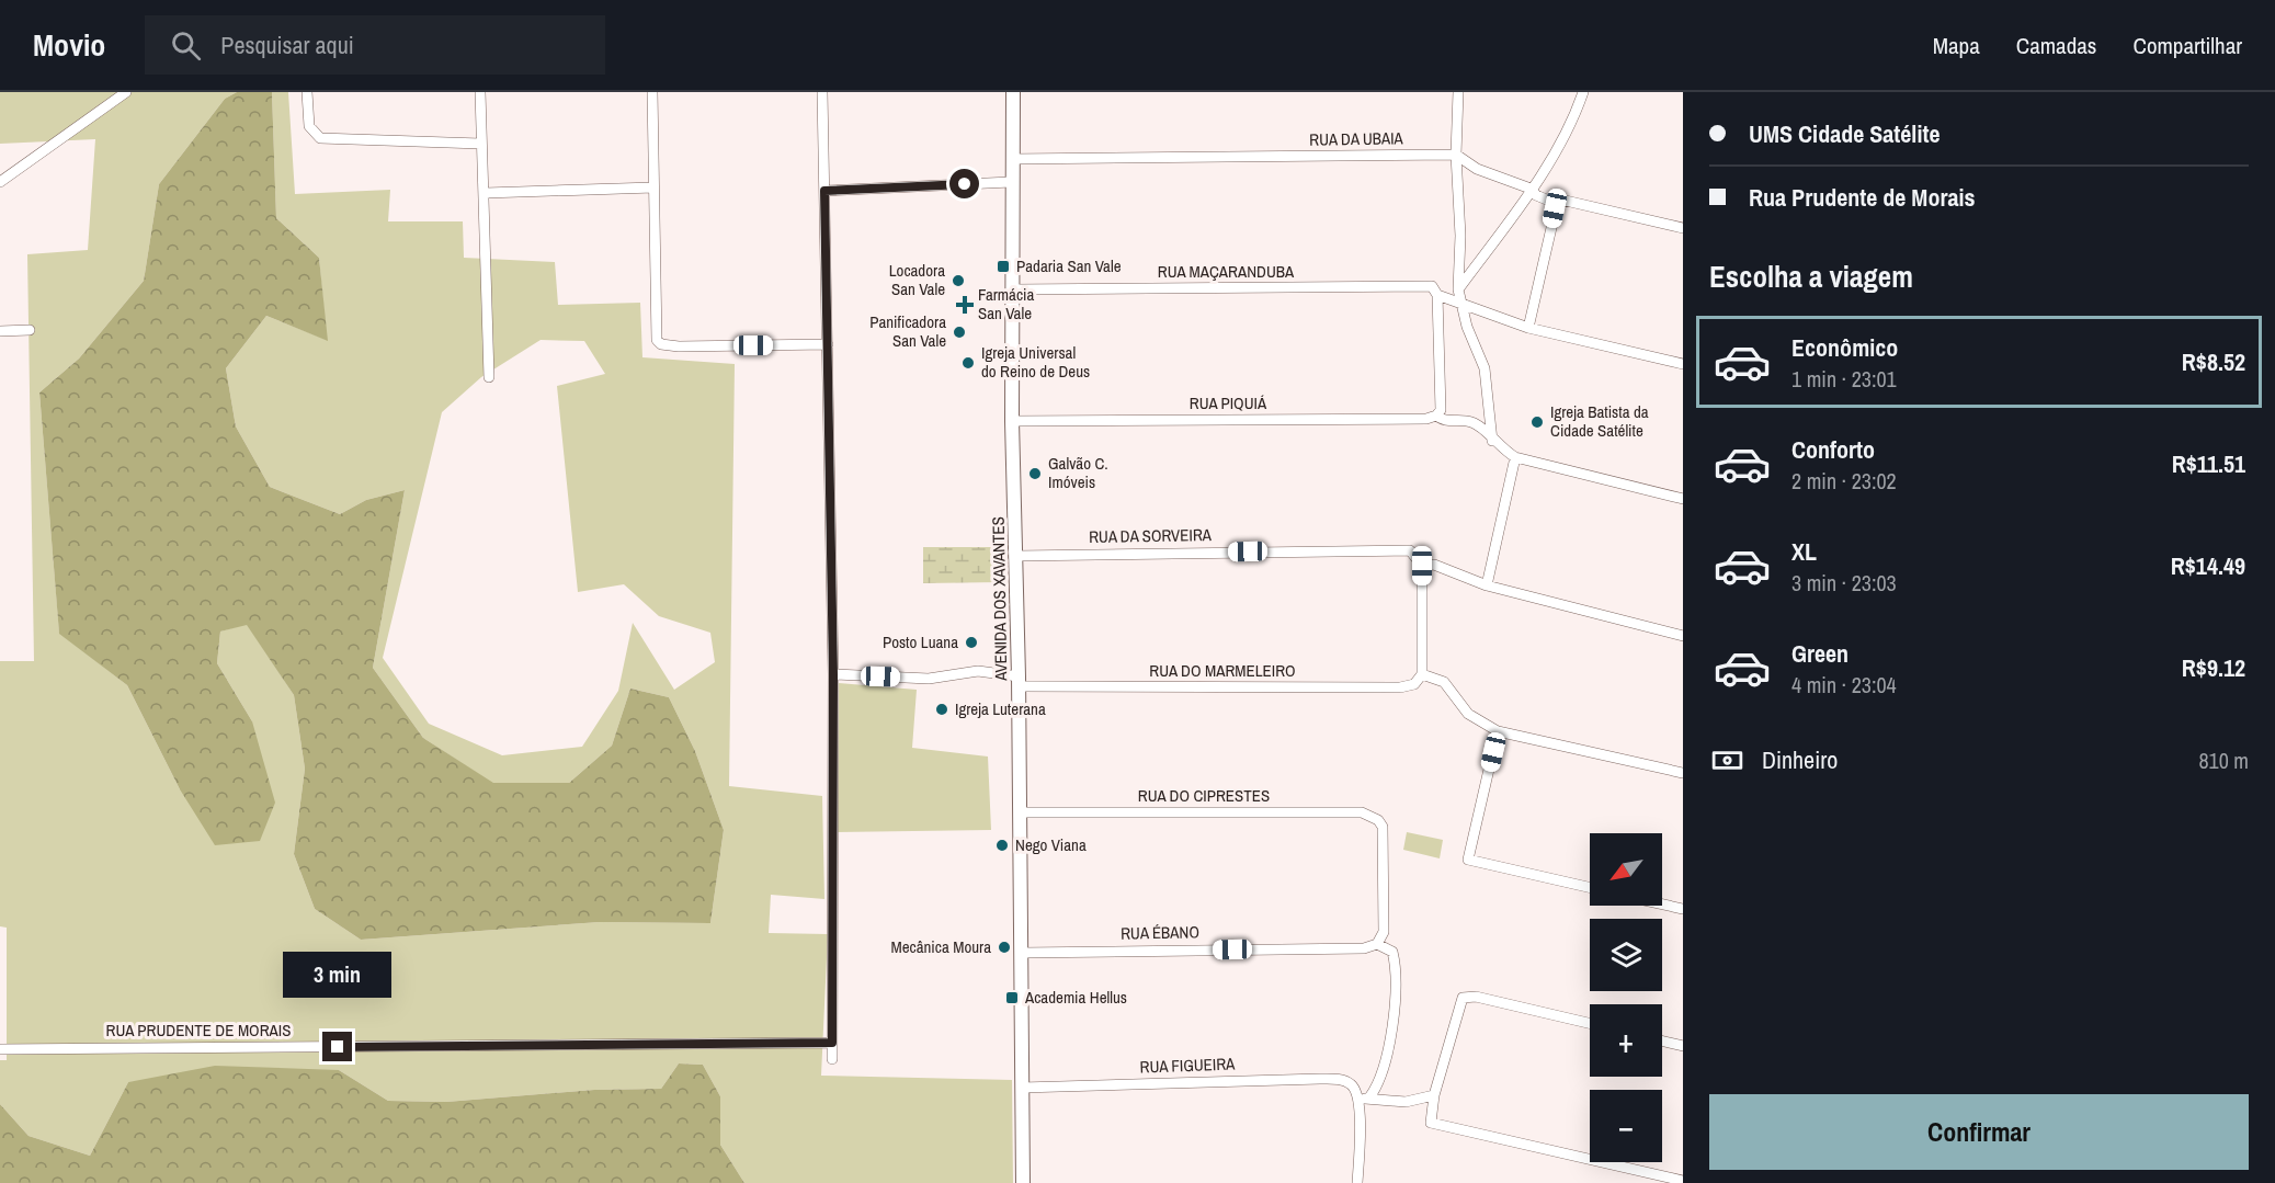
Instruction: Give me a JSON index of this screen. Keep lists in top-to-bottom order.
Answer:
{
  "streets": {
    "main road": ["AVENIDA DOS XAVANTES"],
    "street": [
      "RUA DA UBAIA",
      "RUA MAÇARANDUBA",
      "RUA PIQUIÁ",
      "RUA DA SORVEIRA",
      "RUA DO MARMELEIRO",
      "RUA DO CIPRESTES",
      "RUA ÉBANO",
      "RUA PRUDENTE DE MORAIS",
      "RUA FIGUEIRA"
    ]
  },
  "crossings": [
    ["RUA DA UBAIA", "AVENIDA DOS XAVANTES"],
    ["RUA MAÇARANDUBA", "AVENIDA DOS XAVANTES"],
    ["RUA PIQUIÁ", "AVENIDA DOS XAVANTES"],
    ["RUA DA SORVEIRA", "AVENIDA DOS XAVANTES"],
    ["AVENIDA DOS XAVANTES", "RUA DO MARMELEIRO"],
    ["AVENIDA DOS XAVANTES", "RUA DO CIPRESTES"],
    ["AVENIDA DOS XAVANTES", "RUA ÉBANO"],
    ["AVENIDA DOS XAVANTES", "RUA FIGUEIRA"],
    ["RUA DO CIPRESTES", "RUA ÉBANO"]
  ],
  "places": {
    "transit": ["Padaria San Vale", "Academia Hellus"],
    "other": [
      "Locadora San Vale",
      "Panificadora San Vale",
      "Igreja Universal do Reino de Deus",
      "Igreja Batista da Cidade Satélite",
      "Galvão C. Imóveis",
      "Posto Luana",
      "Igreja Luterana",
      "Nego Viana",
      "Mecânica Moura"
    ],
    "health": ["Farmácia San Vale"]
  },
  "north": "bottom left",
  "page": {
    "header": "Movio",
    "search": "Pesquisar aqui",
    "nav": ["Mapa", "Camadas", "Compartilhar"],
    "banner": ["UMS Cidade Satélite", "Rua Prudente de Morais"],
    "heading": "Escolha a viagem",
    "list": [
      {
        "name": "Econômico",
        "note": "1 min · 23:01",
        "value": "R$8.52"
      },
      {
        "name": "Conforto",
        "note": "2 min · 23:02",
        "value": "R$11.51"
      },
      {
        "name": "XL",
        "note": "3 min · 23:03",
        "value": "R$14.49"
      },
      {
        "name": "Green",
        "note": "4 min · 23:04",
        "value": "R$9.12"
      }
    ],
    "pay": ["Dinheiro", "810 m"],
    "map_buttons": ["+", "−"],
    "bubble": "3 min",
    "buttons": "Confirmar"
  }
}
